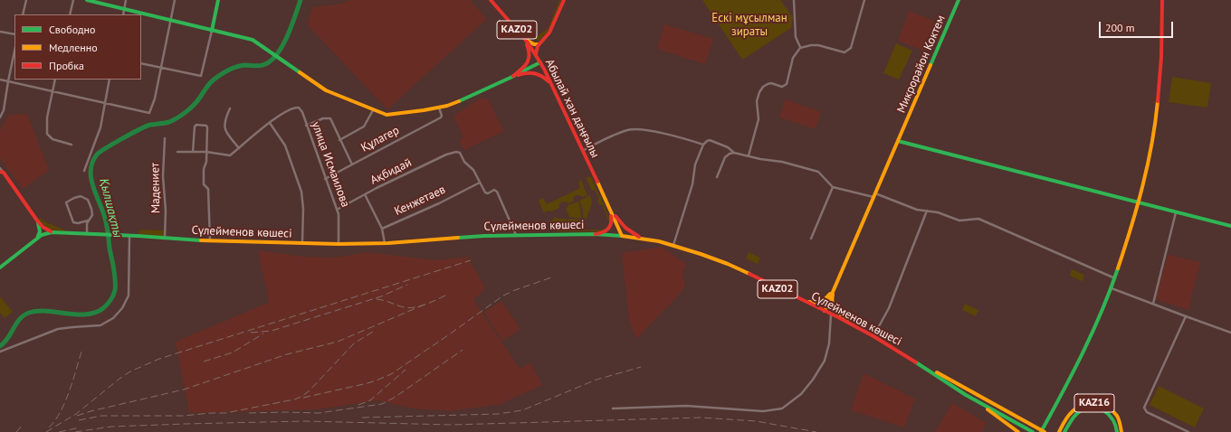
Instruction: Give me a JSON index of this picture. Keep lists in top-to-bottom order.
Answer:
{
  "streets": {
    "main road": [
      "KАZ02",
      "Микрорайон Коктем",
      "Абылай хан даңғылы",
      "Сүлейменов көшесі",
      "KAZ16"
    ],
    "street": [
      "Құлагер",
      "улица Исмаилова",
      "Ақбидай",
      "Мадениет",
      "Кенжетаев"
    ]
  },
  "crossings": [
    ["KАZ02", "Абылай хан даңғылы"],
    ["KАZ02", "Сүлейменов көшесі"],
    ["Абылай хан даңғылы", "Сүлейменов көшесі"],
    ["Құлагер", "улица Исмаилова"],
    ["улица Исмаилова", "Ақбидай"],
    ["улица Исмаилова", "Сүлейменов көшесі"],
    ["Ақбидай", "Кенжетаев"],
    ["Мадениет", "Сүлейменов көшесі"]
  ],
  "water": ["Қылшақты"],
  "parks": ["Ескі мұсылман зираты"],
  "legend": ["Свободно", "Медленно", "Пробка"],
  "scale_bar": "200 m"
}
